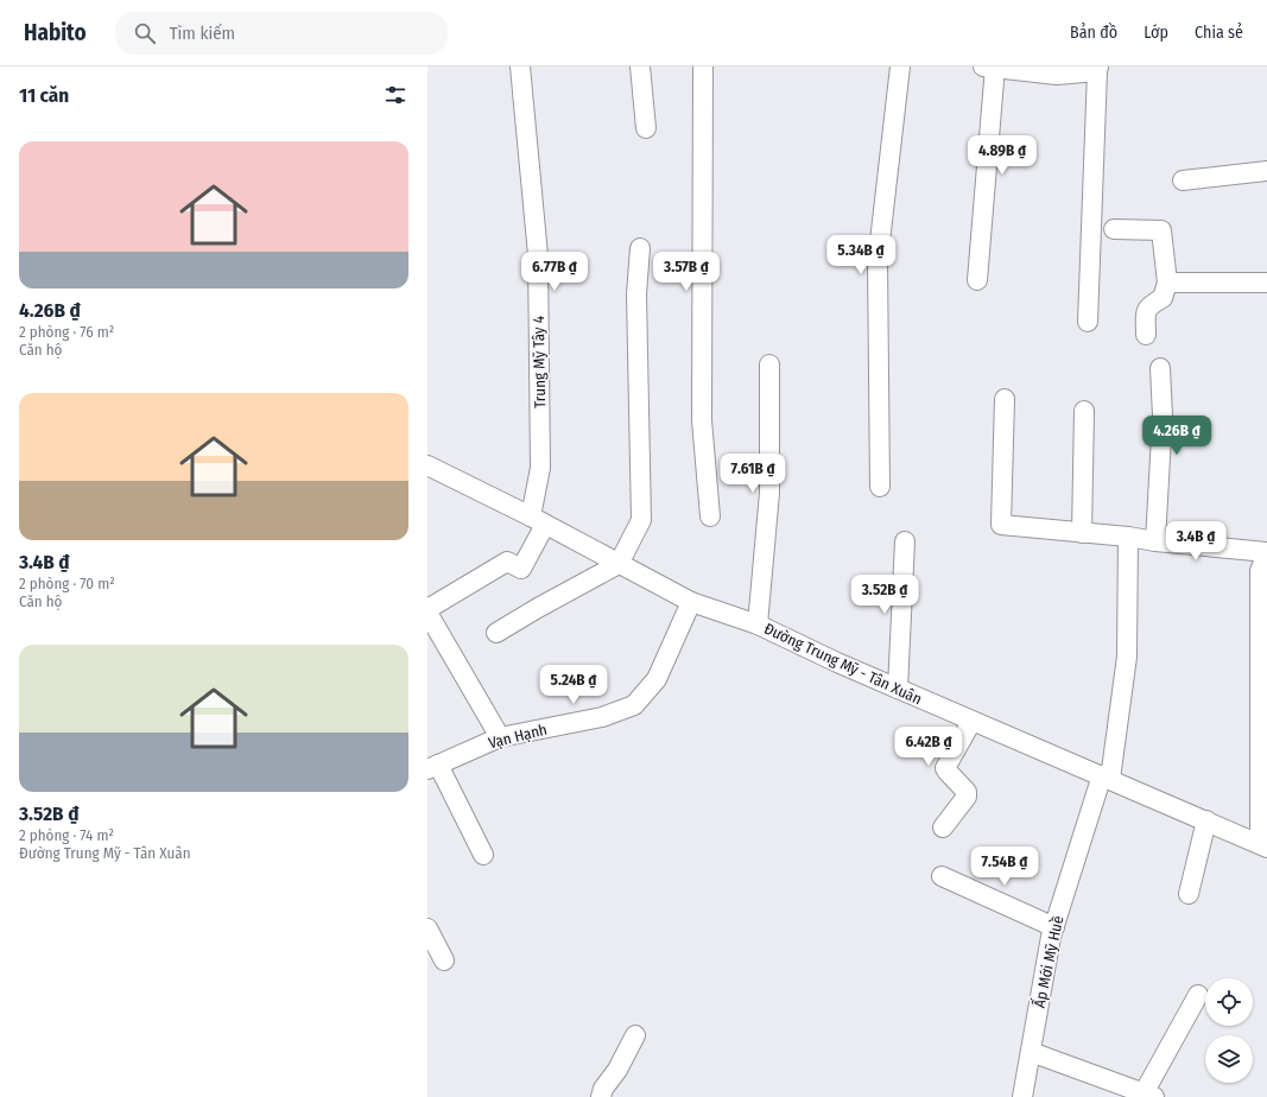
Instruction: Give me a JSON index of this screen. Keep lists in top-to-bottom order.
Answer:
{
  "streets": {
    "street": [
      "Trung Mỹ Tây 4",
      "Đường Trung Mỹ - Tân Xuân",
      "Vạn Hạnh",
      "Ấp Mới Mỹ Huề"
    ]
  },
  "crossings": [
    ["Trung Mỹ Tây 4", "Đường Trung Mỹ - Tân Xuân"],
    ["Đường Trung Mỹ - Tân Xuân", "Vạn Hạnh"],
    ["Đường Trung Mỹ - Tân Xuân", "Ấp Mới Mỹ Huề"]
  ],
  "page": {
    "header": "Habito",
    "search": "Tìm kiếm",
    "nav": ["Bản đồ", "Lớp", "Chia sẻ"],
    "heading": "11 căn",
    "list": [
      {
        "name": "4.26B ₫",
        "note": "2 phòng · 76 m² · Căn hộ"
      },
      {
        "name": "3.4B ₫",
        "note": "2 phòng · 70 m² · Căn hộ"
      },
      {
        "name": "3.52B ₫",
        "note": "2 phòng · 74 m² · Đường Trung Mỹ - Tân Xuân"
      }
    ],
    "price": [
      "4.89B ₫",
      "5.34B ₫",
      "6.77B ₫",
      "3.57B ₫",
      "4.26B ₫",
      "7.61B ₫",
      "3.4B ₫",
      "3.52B ₫",
      "5.24B ₫",
      "6.42B ₫",
      "7.54B ₫"
    ]
  }
}
